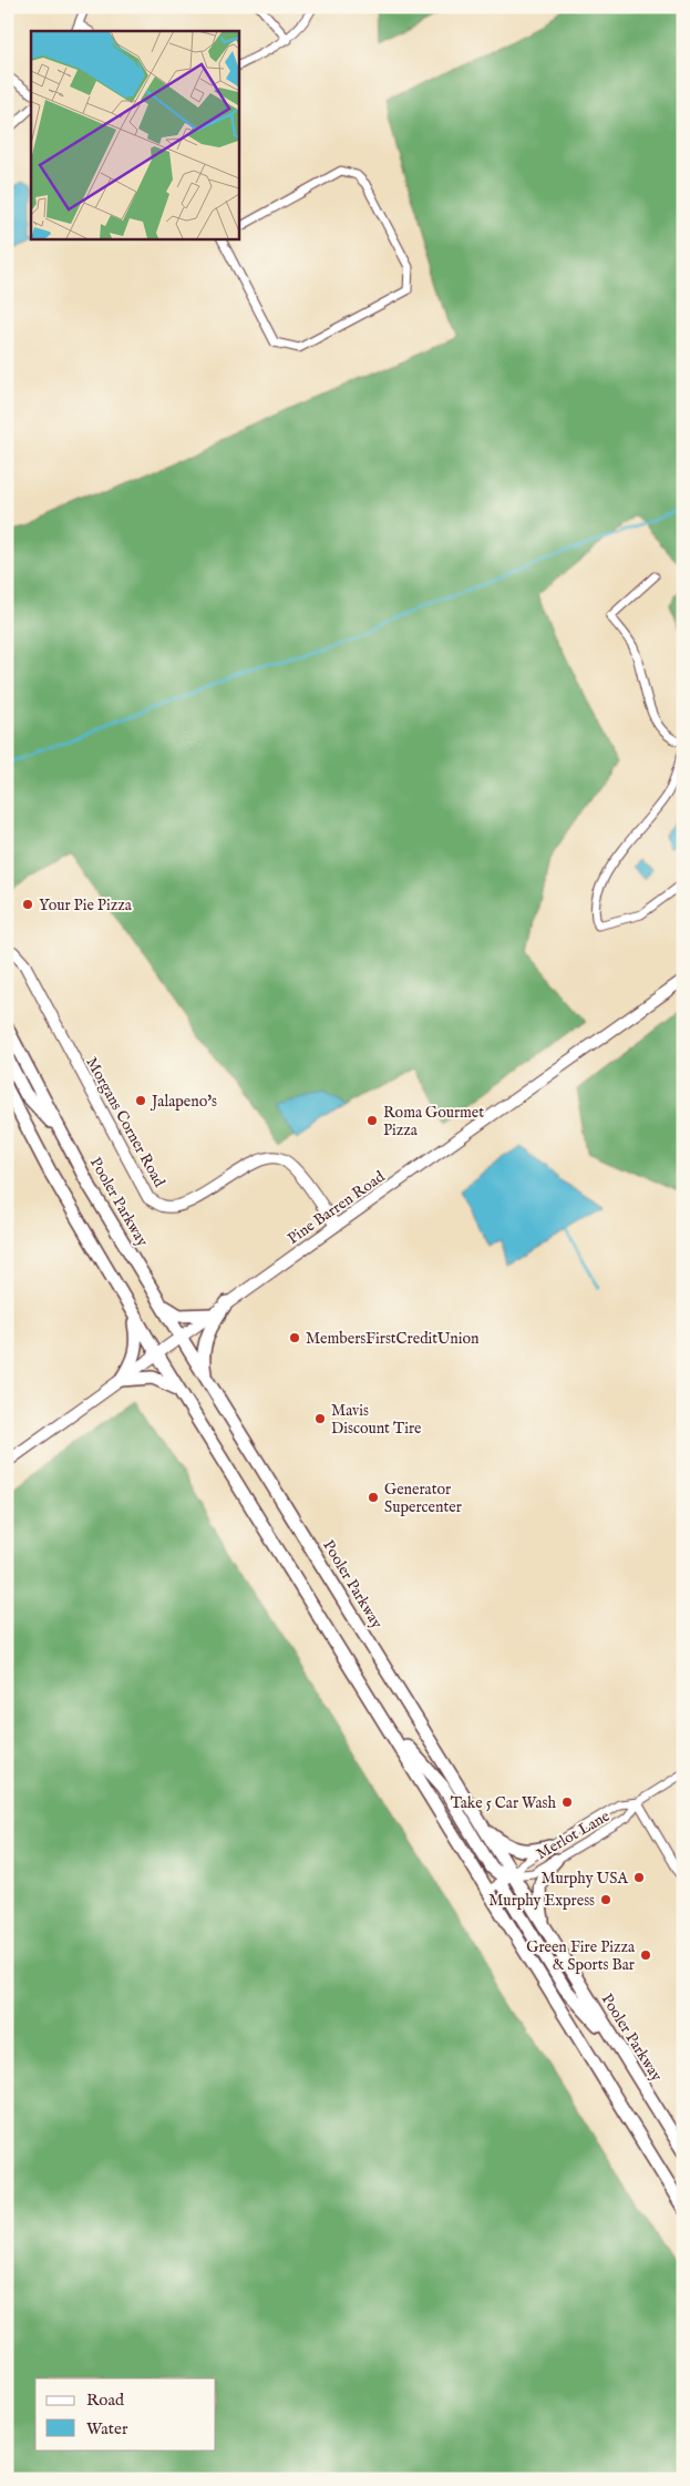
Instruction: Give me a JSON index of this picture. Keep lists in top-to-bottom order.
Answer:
{
  "streets": {
    "main road": ["Morgans Corner Road", "Pooler Parkway", "Pine Barren Road"],
    "street": ["Merlot Lane"]
  },
  "crossings": [
    ["Morgans Corner Road", "Pine Barren Road"],
    ["Pooler Parkway", "Pine Barren Road"],
    ["Pooler Parkway", "Merlot Lane"]
  ],
  "places": [
    "Your Pie Pizza",
    "Jalapeno's",
    "Roma Gourmet Pizza",
    "MembersFirstCreditUnion",
    "Mavis Discount Tire",
    "Generator Supercenter",
    "Take 5 Car Wash",
    "Murphy USA",
    "Murphy Express",
    "Green Fire Pizza & Sports Bar"
  ],
  "legend": ["Road", "Water"]
}
